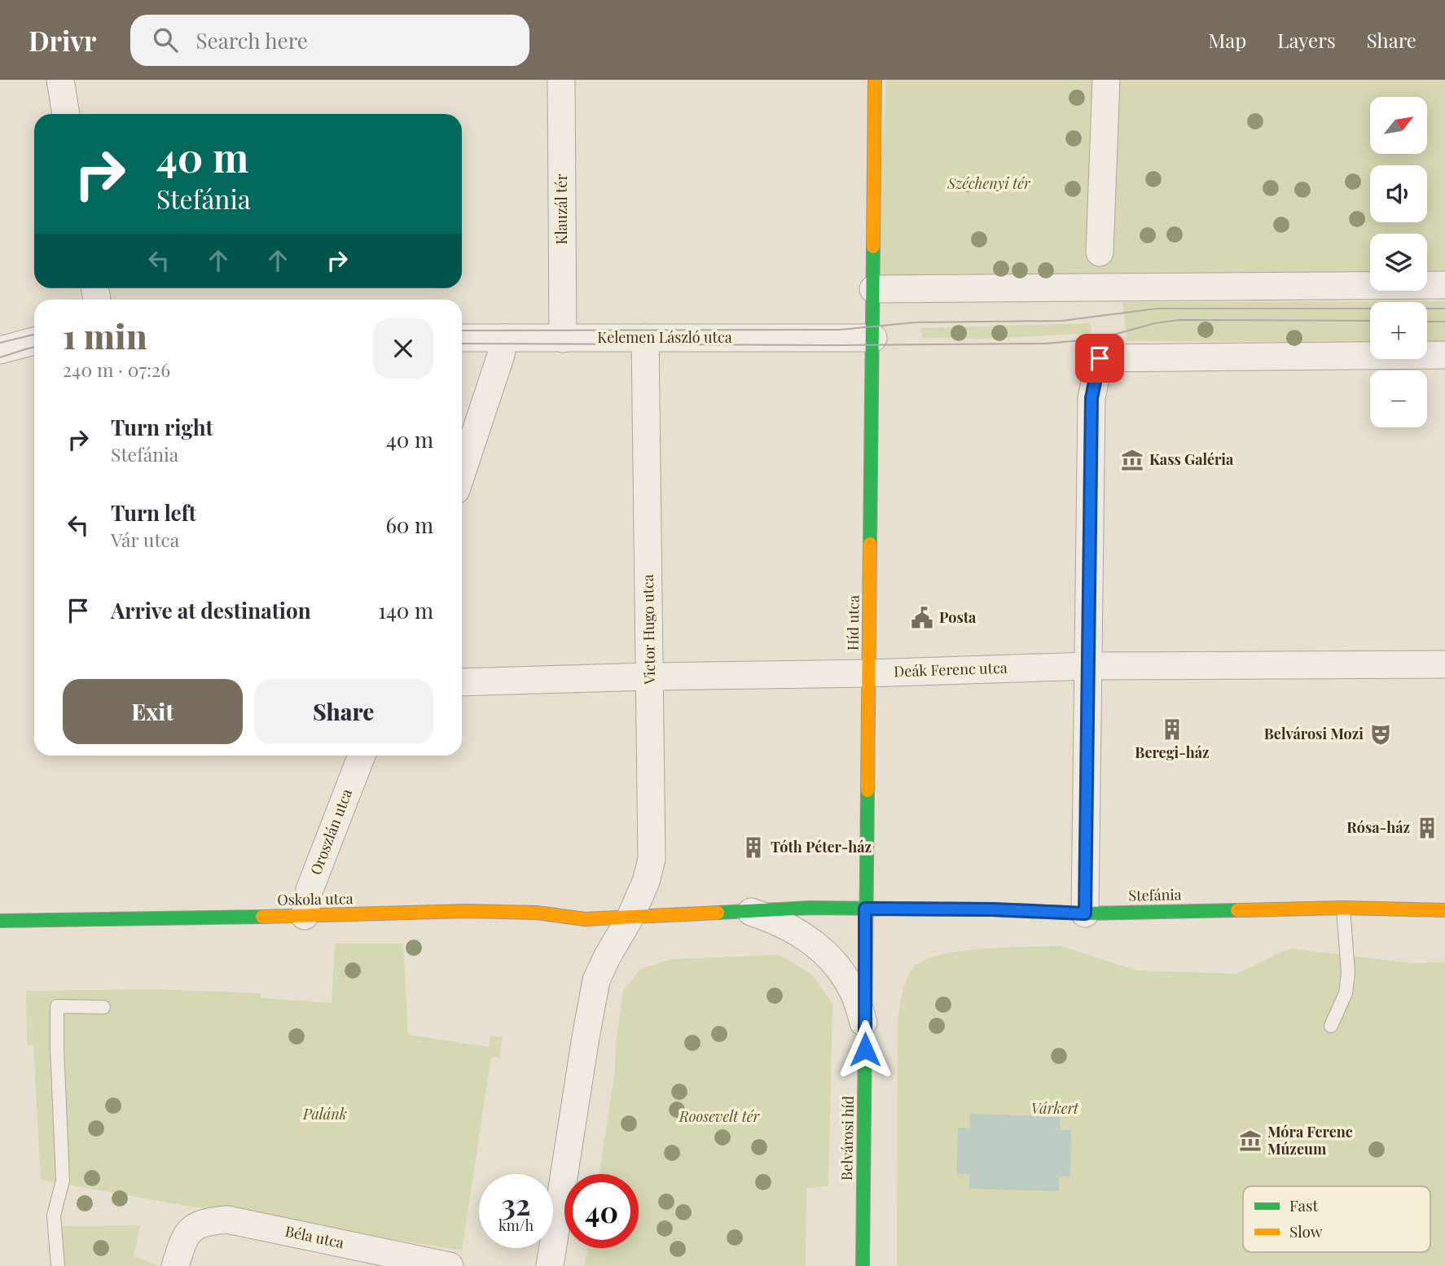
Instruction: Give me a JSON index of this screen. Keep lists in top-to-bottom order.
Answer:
{
  "streets": {
    "street": [
      "Klauzál tér",
      "Kelemen László utca",
      "Híd utca",
      "Victor Hugo utca",
      "Deák Ferenc utca",
      "Oroszlán utca",
      "Stefánia",
      "Oskola utca",
      "Belvárosi híd",
      "Béla utca"
    ]
  },
  "crossings": [
    ["Klauzál tér", "Kelemen László utca"],
    ["Kelemen László utca", "Híd utca"],
    ["Kelemen László utca", "Victor Hugo utca"],
    ["Híd utca", "Deák Ferenc utca"],
    ["Híd utca", "Stefánia"],
    ["Híd utca", "Belvárosi híd"],
    ["Victor Hugo utca", "Deák Ferenc utca"],
    ["Victor Hugo utca", "Oskola utca"],
    ["Oroszlán utca", "Oskola utca"],
    ["Stefánia", "Belvárosi híd"]
  ],
  "parks": [
    "Széchenyi tér",
    "Várkert",
    "Palánk",
    "Roosevelt tér"
  ],
  "places": {
    "museum": ["Kass Galéria", "Móra Ferenc Múzeum"],
    "public building": ["Posta"],
    "building": ["Beregi-ház", "Rósa-ház", "Tóth Péter-ház"],
    "theatre": ["Belvárosi Mozi"]
  },
  "legend": ["Fast", "Slow"],
  "north": "top right",
  "page": {
    "header": "Drivr",
    "search": "Search here",
    "nav": ["Map", "Layers", "Share"],
    "map_buttons": ["+", "−"],
    "turn": ["40 m", "Stefánia"],
    "heading": ["1 min", "240 m · 07:26"],
    "list": [
      {
        "name": "Turn right",
        "note": "Stefánia",
        "value": "40 m"
      },
      {
        "name": "Turn left",
        "note": "Vár utca",
        "value": "60 m"
      },
      {
        "name": "Arrive at destination",
        "value": "140 m"
      }
    ],
    "buttons": ["Exit", "Share"],
    "speed": "32 km/h",
    "limit": "40"
  }
}
